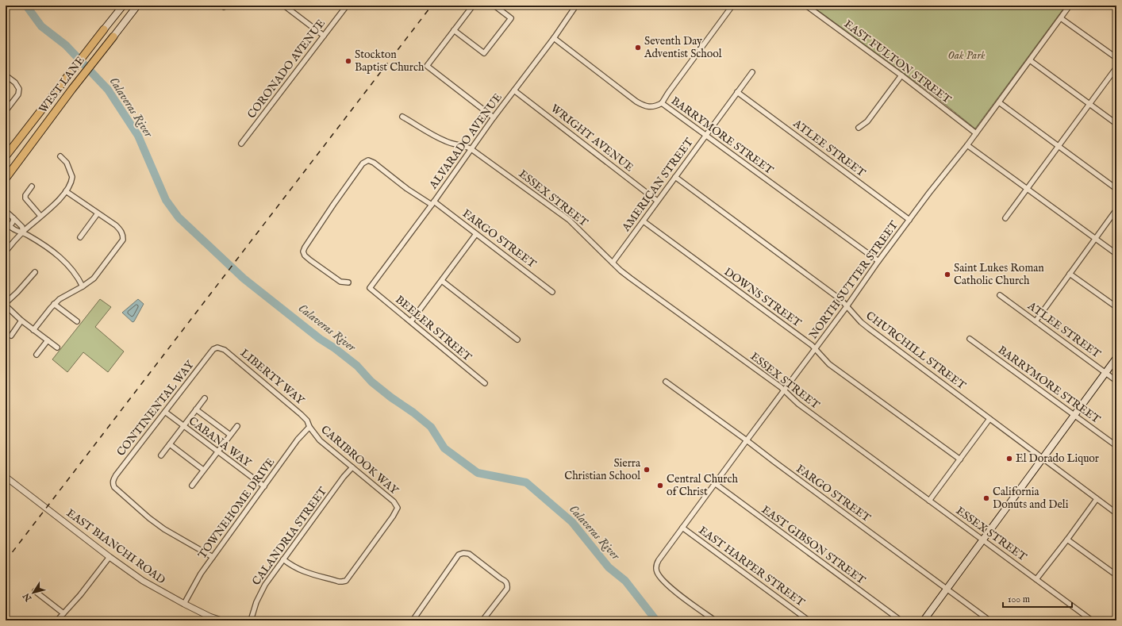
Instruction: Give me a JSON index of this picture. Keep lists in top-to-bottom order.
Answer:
{
  "streets": {
    "main road": ["WEST LANE"],
    "street": [
      "EAST FULTON STREET",
      "CORONADO AVENUE",
      "BARRYMORE STREET",
      "WRIGHT AVENUE",
      "ALVARADO AVENUE",
      "ATLEE STREET",
      "AMERICAN STREET",
      "ESSEX STREET",
      "FARGO STREET",
      "NORTH SUTTER STREET",
      "DOWNS STREET",
      "BEELER STREET",
      "CHURCHILL STREET",
      "LIBERTY WAY",
      "CONTINENTAL WAY",
      "CABANA WAY",
      "CARIBROOK WAY",
      "TOWNEHOME DRIVE",
      "CALANDRIA STREET",
      "EAST GIBSON STREET",
      "EAST BIANCHI ROAD",
      "EAST HARPER STREET"
    ]
  },
  "crossings": [
    ["EAST FULTON STREET", "NORTH SUTTER STREET"],
    ["BARRYMORE STREET", "ALVARADO AVENUE"],
    ["BARRYMORE STREET", "AMERICAN STREET"],
    ["BARRYMORE STREET", "NORTH SUTTER STREET"],
    ["WRIGHT AVENUE", "ALVARADO AVENUE"],
    ["WRIGHT AVENUE", "AMERICAN STREET"],
    ["ALVARADO AVENUE", "ESSEX STREET"],
    ["ALVARADO AVENUE", "FARGO STREET"],
    ["ALVARADO AVENUE", "BEELER STREET"],
    ["ATLEE STREET", "AMERICAN STREET"],
    ["ATLEE STREET", "NORTH SUTTER STREET"],
    ["AMERICAN STREET", "ESSEX STREET"],
    ["AMERICAN STREET", "DOWNS STREET"],
    ["AMERICAN STREET", "CHURCHILL STREET"],
    ["ESSEX STREET", "NORTH SUTTER STREET"],
    ["FARGO STREET", "NORTH SUTTER STREET"],
    ["NORTH SUTTER STREET", "DOWNS STREET"],
    ["NORTH SUTTER STREET", "CHURCHILL STREET"],
    ["NORTH SUTTER STREET", "EAST GIBSON STREET"],
    ["NORTH SUTTER STREET", "EAST HARPER STREET"],
    ["LIBERTY WAY", "CONTINENTAL WAY"],
    ["LIBERTY WAY", "CARIBROOK WAY"],
    ["LIBERTY WAY", "TOWNEHOME DRIVE"],
    ["CONTINENTAL WAY", "CABANA WAY"],
    ["CONTINENTAL WAY", "TOWNEHOME DRIVE"],
    ["CABANA WAY", "TOWNEHOME DRIVE"],
    ["CARIBROOK WAY", "TOWNEHOME DRIVE"],
    ["CARIBROOK WAY", "CALANDRIA STREET"],
    ["TOWNEHOME DRIVE", "EAST BIANCHI ROAD"]
  ],
  "water": ["Calaveras River"],
  "parks": ["Oak Park"],
  "places": [
    "Seventh Day Adventist School",
    "Stockton Baptist Church",
    "Saint Lukes Roman Catholic Church",
    "El Dorado Liquor",
    "Sierra Christian School",
    "Central Church of Christ",
    "California Donuts and Deli"
  ],
  "scale_bar": "100 m",
  "north": "bottom left"
}
